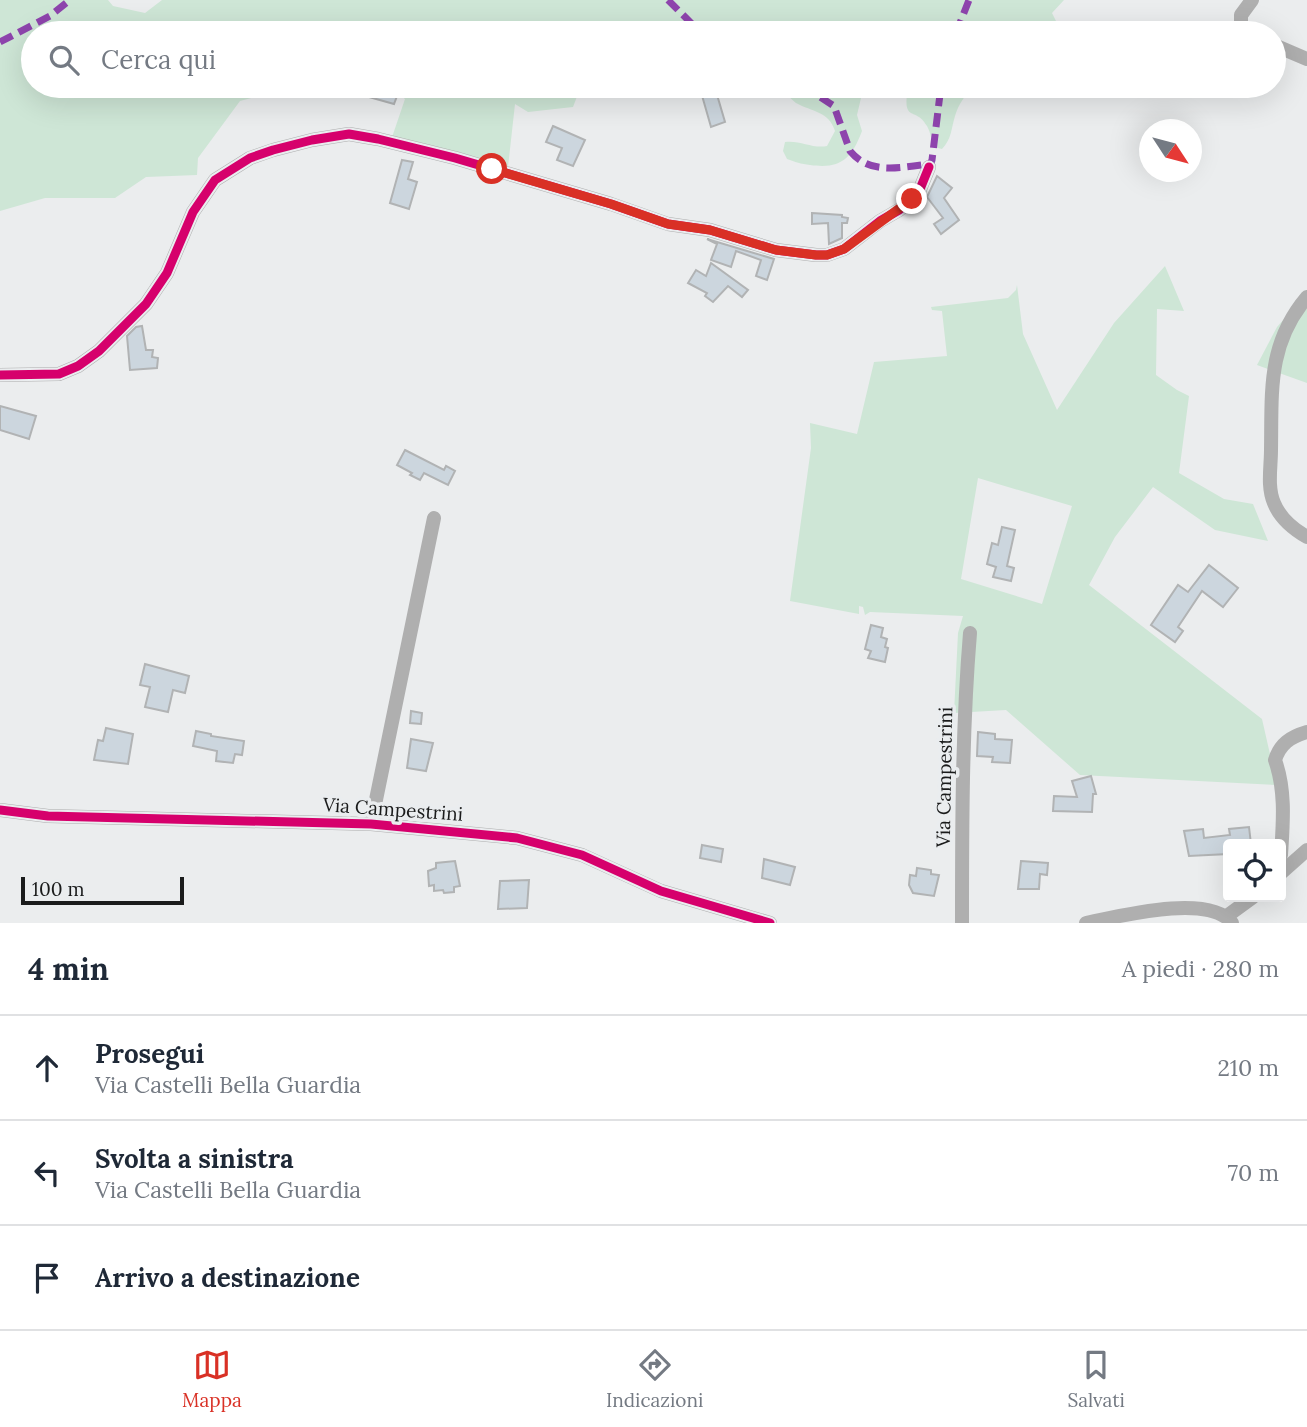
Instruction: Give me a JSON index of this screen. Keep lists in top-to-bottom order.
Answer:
{
  "streets": {
    "street": ["Via Campestrini"]
  },
  "scale_bar": "100 m",
  "north": "bottom right",
  "page": {
    "search": "Cerca qui",
    "scale": "100 m",
    "heading": ["4 min", "A piedi · 280 m"],
    "list": [
      ["Prosegui", "Via Castelli Bella Guardia", "210 m"],
      ["Svolta a sinistra", "Via Castelli Bella Guardia", "70 m"],
      "Arrivo a destinazione"
    ],
    "nav": ["Mappa", "Indicazioni", "Salvati"]
  }
}
